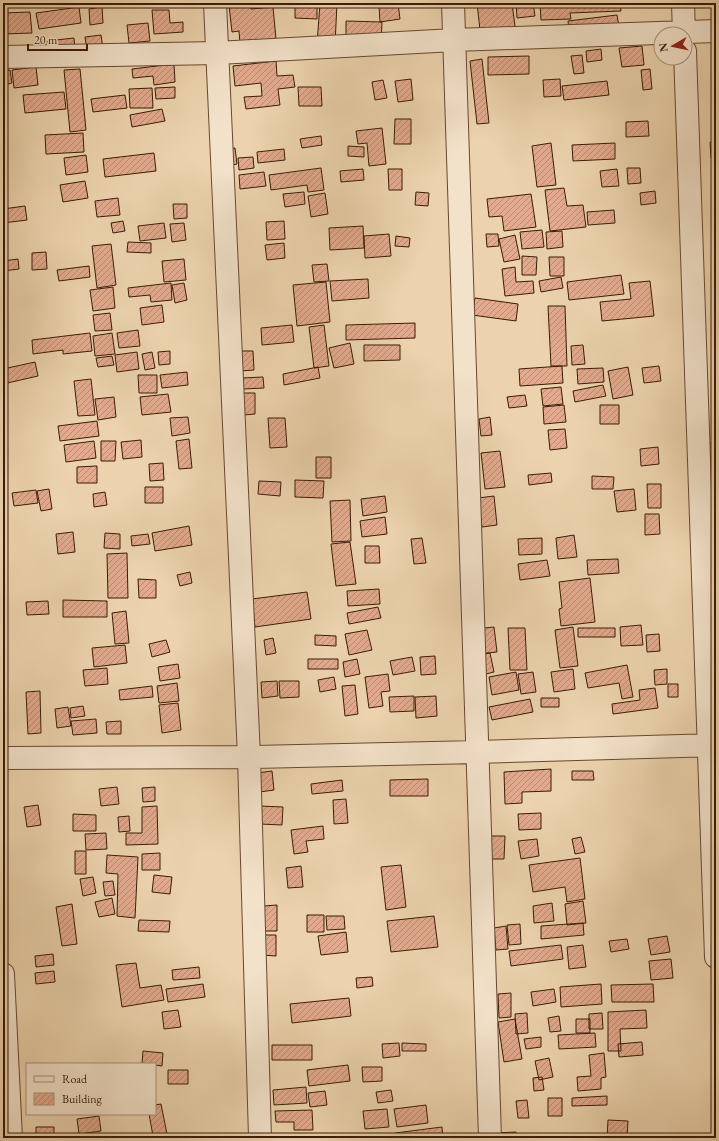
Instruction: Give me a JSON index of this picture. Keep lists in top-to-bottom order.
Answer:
{
  "legend": ["Road", "Building"],
  "scale_bar": "20 m",
  "north": "left"
}
